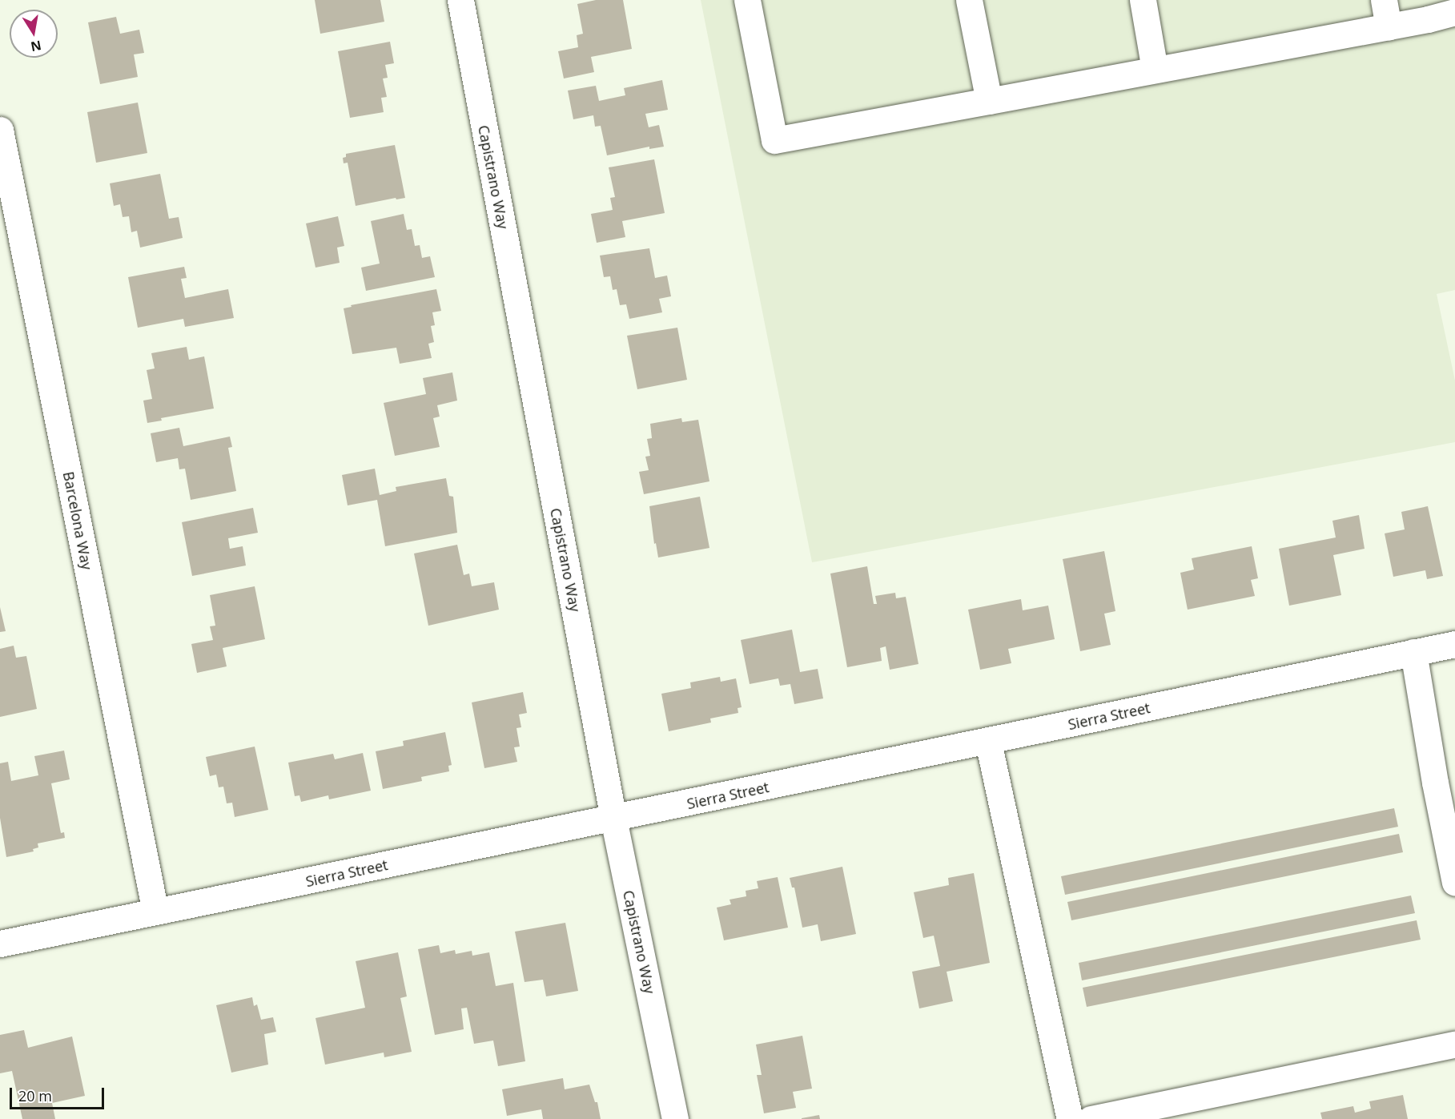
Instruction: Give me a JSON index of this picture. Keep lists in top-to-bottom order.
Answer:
{
  "streets": {
    "street": ["Capistrano Way", "Barcelona Way", "Sierra Street"]
  },
  "crossings": [
    ["Capistrano Way", "Sierra Street"],
    ["Barcelona Way", "Sierra Street"]
  ],
  "scale_bar": "20 m",
  "north": "bottom"
}
